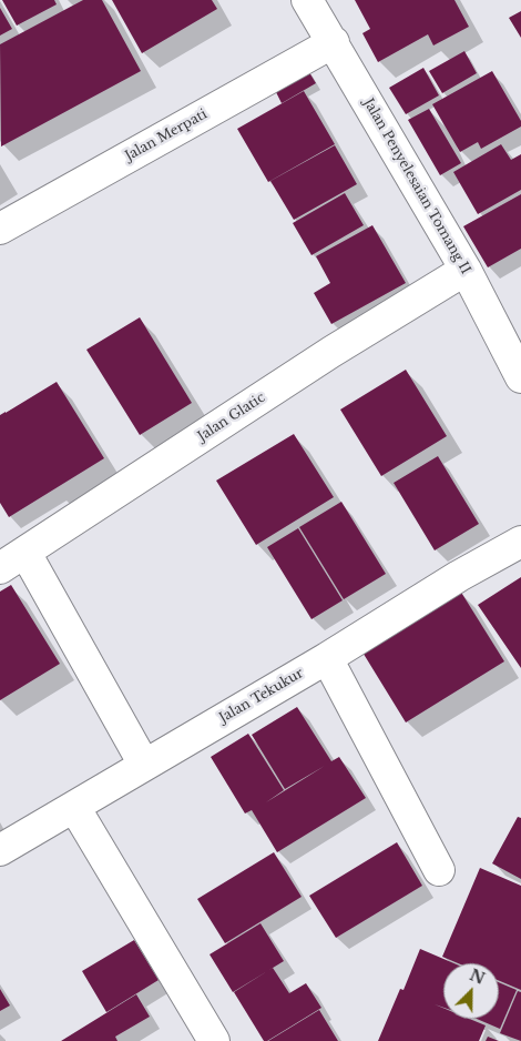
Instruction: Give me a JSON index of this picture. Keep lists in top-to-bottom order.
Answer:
{
  "streets": {
    "street": [
      "Jalan Merpati",
      "Jalan Penyelesaian Tomang II",
      "Jalan Glatic",
      "Jalan Tekukur"
    ]
  },
  "crossings": [
    ["Jalan Merpati", "Jalan Penyelesaian Tomang II"],
    ["Jalan Penyelesaian Tomang II", "Jalan Glatic"]
  ],
  "north": "top right"
}
